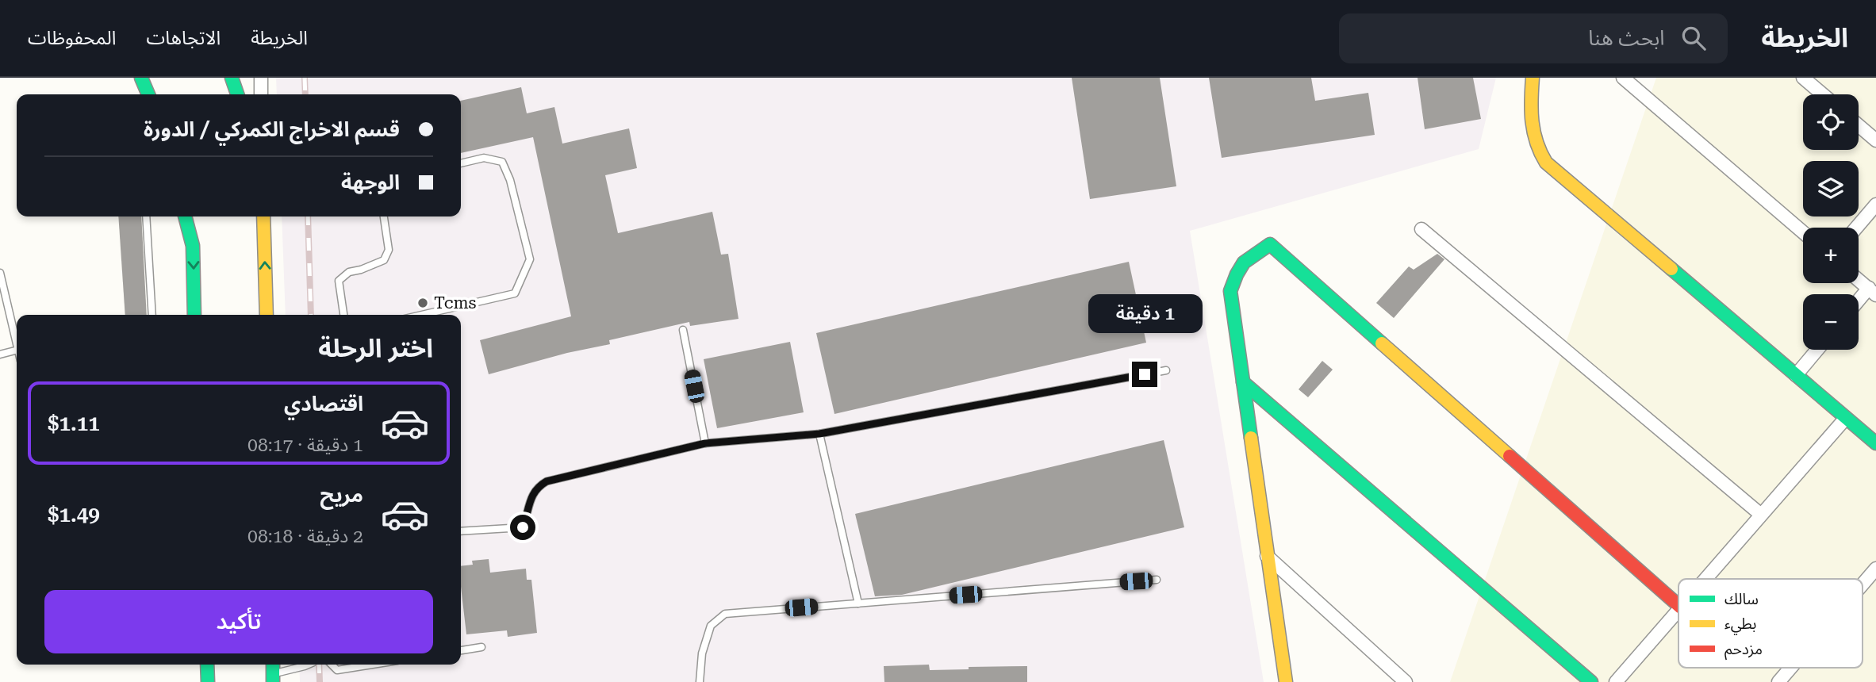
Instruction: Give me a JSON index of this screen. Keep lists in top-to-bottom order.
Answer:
{
  "places": ["Tcms"],
  "legend": ["سالك", "بطيء", "مزدحم"],
  "page": {
    "header": "الخريطة",
    "search": "ابحث هنا",
    "nav": ["الخريطة", "الاتجاهات", "المحفوظات"],
    "map_buttons": ["+", "−"],
    "banner": ["قسم الاخراج الكمركي / الدورة", "الوجهة"],
    "bubble": "1 دقيقة",
    "heading": "اختر الرحلة",
    "list": [
      {
        "name": "اقتصادي",
        "note": "1 دقيقة · 08:17",
        "value": "$1.11"
      },
      {
        "name": "مريح",
        "note": "2 دقيقة · 08:18",
        "value": "$1.49"
      }
    ],
    "buttons": "تأكيد"
  }
}
